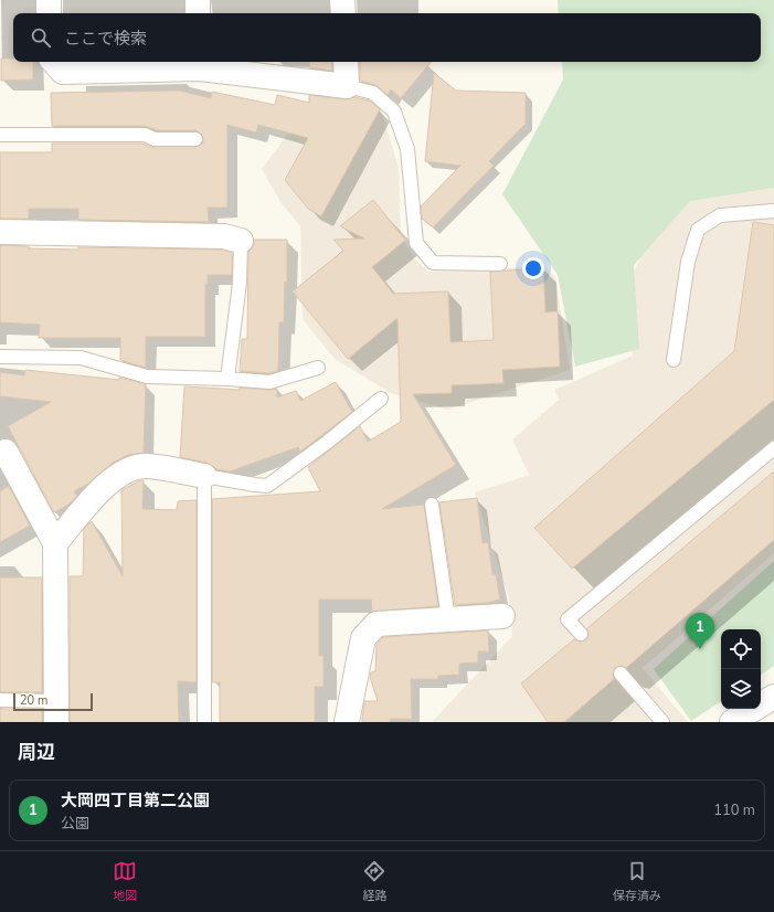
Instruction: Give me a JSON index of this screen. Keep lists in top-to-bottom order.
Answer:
{
  "scale_bar": "20 m",
  "page": {
    "search": "ここで検索",
    "pins": "1",
    "scale": "20 m",
    "heading": "周辺",
    "list": [
      {
        "mark": "1",
        "name": "大岡四丁目第二公園",
        "note": "公園",
        "value": "110 m"
      }
    ],
    "nav": ["地図", "経路", "保存済み"]
  }
}
